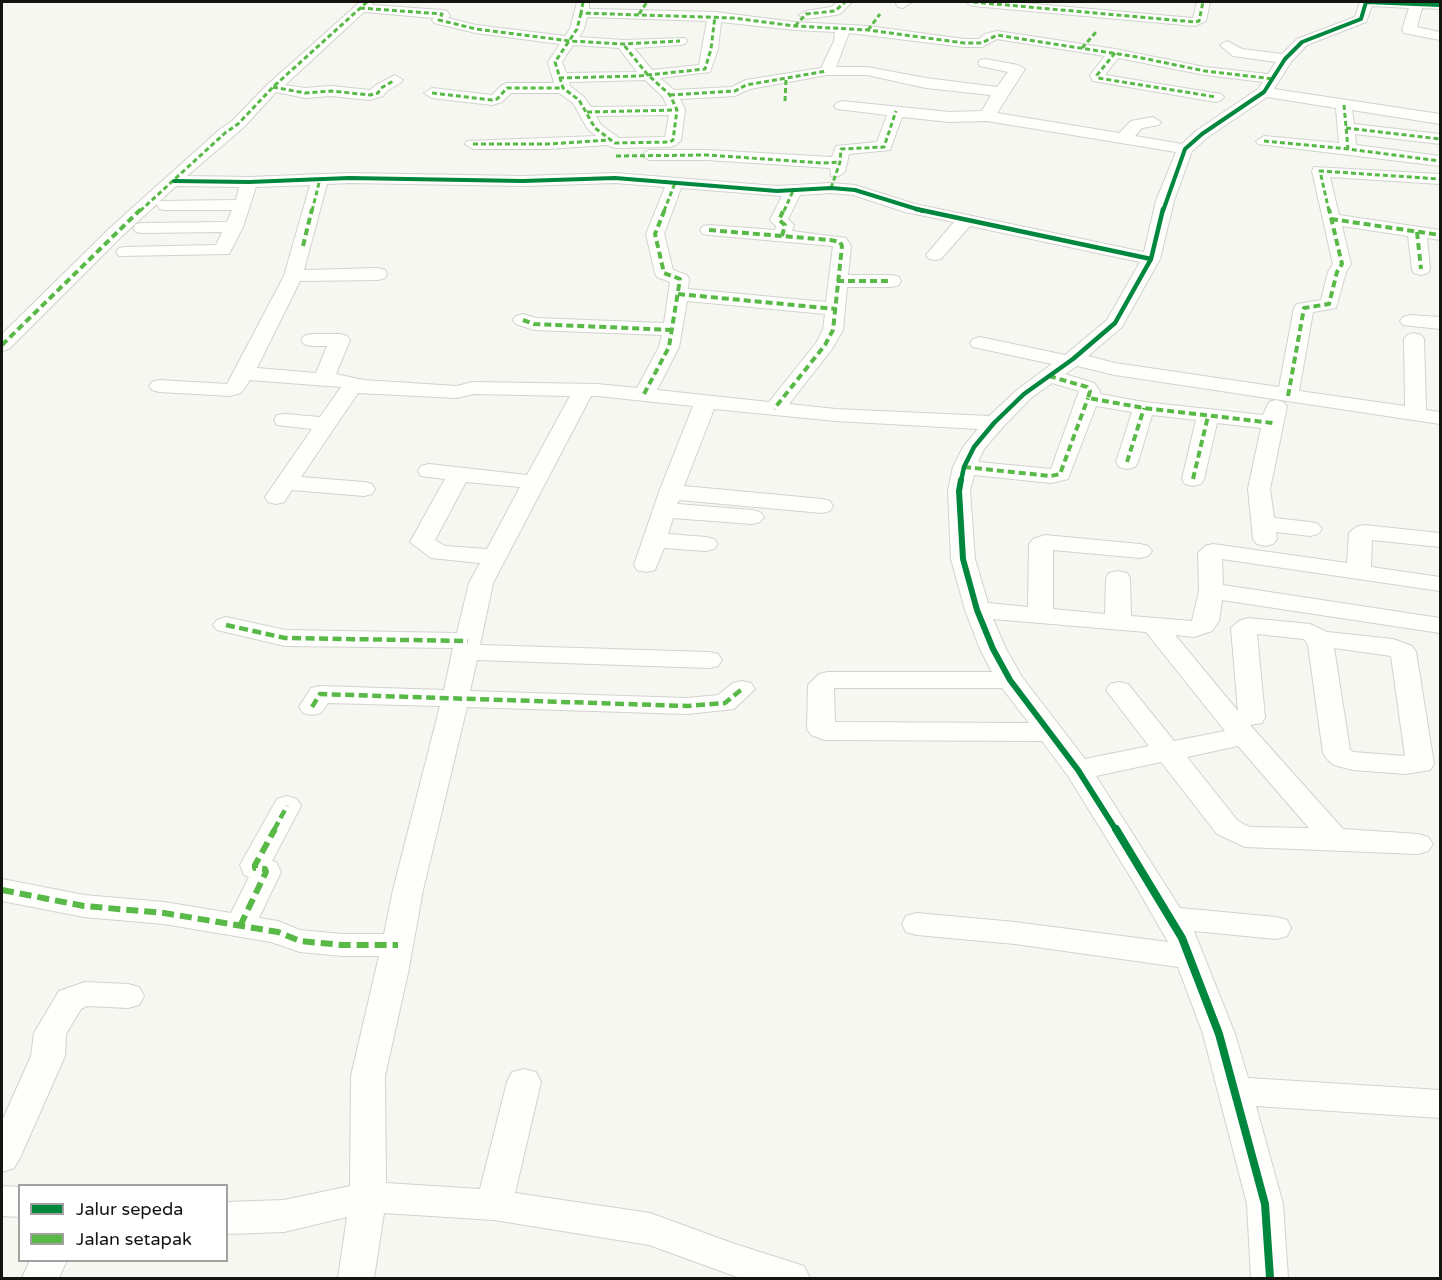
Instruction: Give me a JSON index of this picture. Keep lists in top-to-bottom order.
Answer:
{
  "legend": ["Jalur sepeda", "Jalan setapak"]
}
